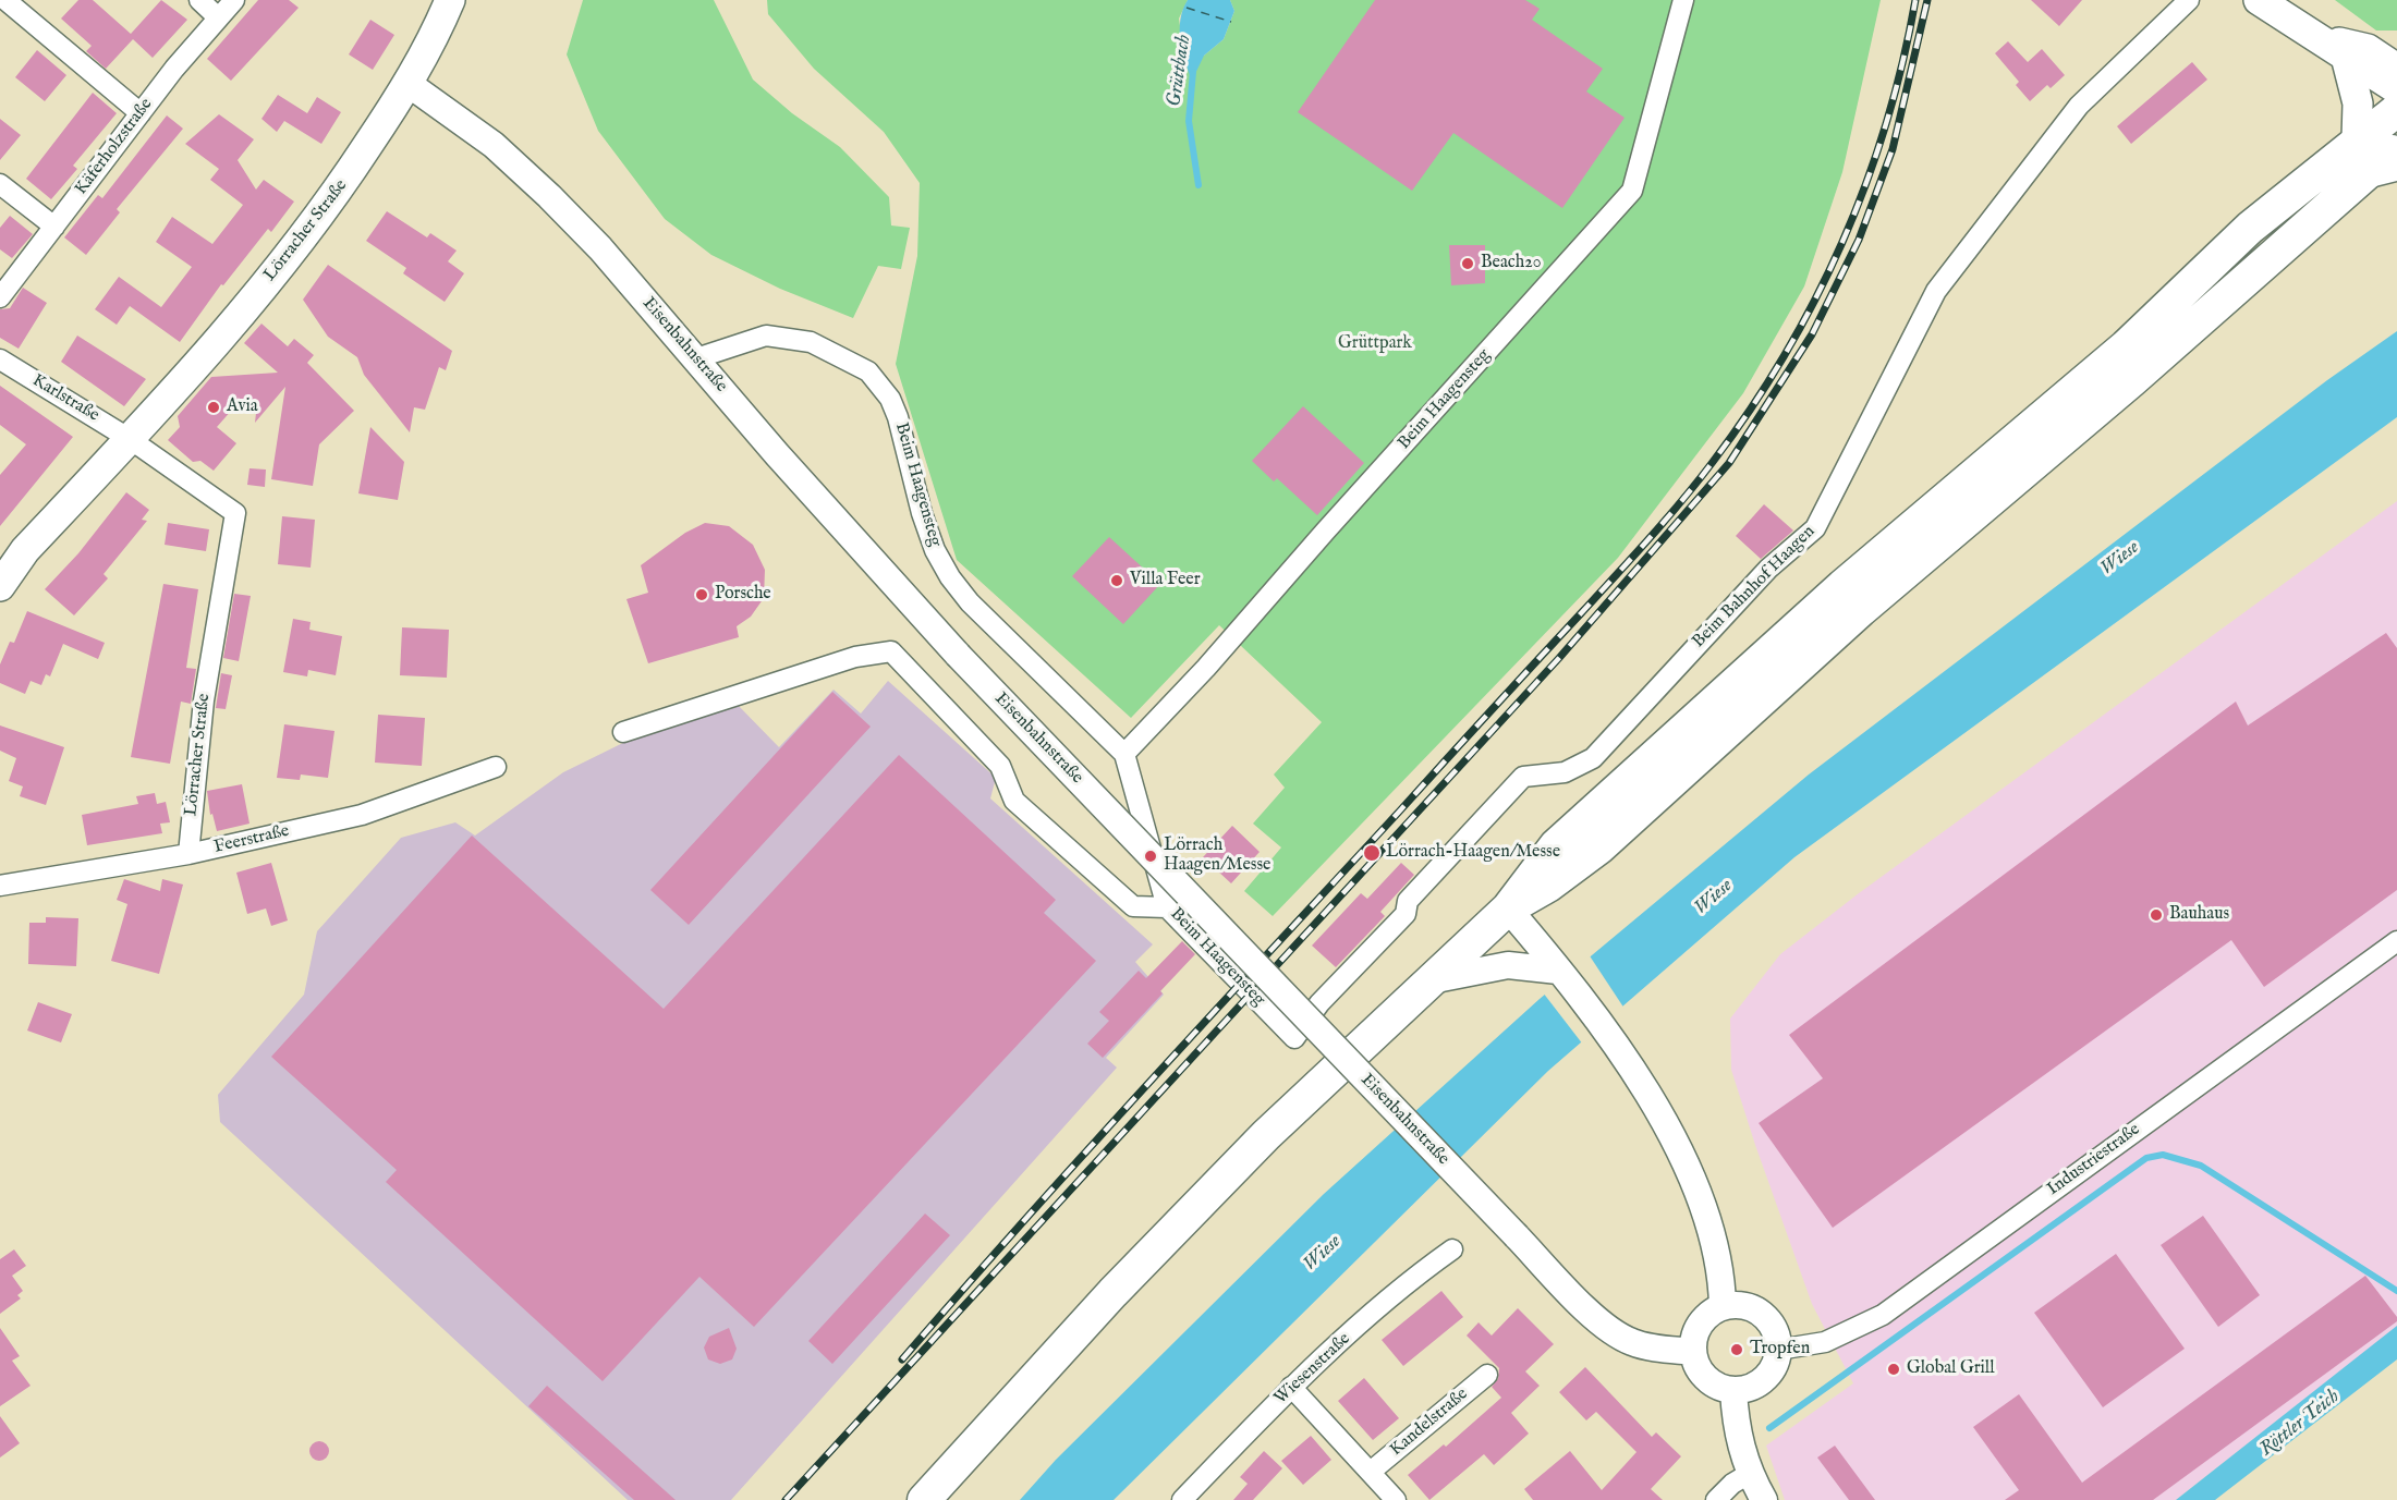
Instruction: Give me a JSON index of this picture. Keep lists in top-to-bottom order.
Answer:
{
  "streets": {
    "main road": ["Lörracher Straße"],
    "street": [
      "Käferholzstraße",
      "Eisenbahnstraße",
      "Karlstraße",
      "Beim Haagensteg",
      "Beim Bahnhof Haagen",
      "Feerstraße",
      "Industriestraße",
      "Wiesenstraße",
      "Kandelstraße"
    ]
  },
  "crossings": [
    ["Lörracher Straße", "Eisenbahnstraße"],
    ["Lörracher Straße", "Karlstraße"],
    ["Lörracher Straße", "Feerstraße"],
    ["Eisenbahnstraße", "Beim Haagensteg"],
    ["Eisenbahnstraße", "Industriestraße"],
    ["Beim Haagensteg", "Beim Bahnhof Haagen"]
  ],
  "water": ["Grüttbach", "Wiese", "Röttler Teich"],
  "parks": ["Grüttpark"],
  "places": [
    "Beach20",
    "Avia",
    "Villa Feer",
    "Porsche",
    "Lörrach-Haagen/Messe",
    "Lörrach Haagen/Messe",
    "Bauhaus",
    "Tropfen",
    "Global Grill"
  ]
}
